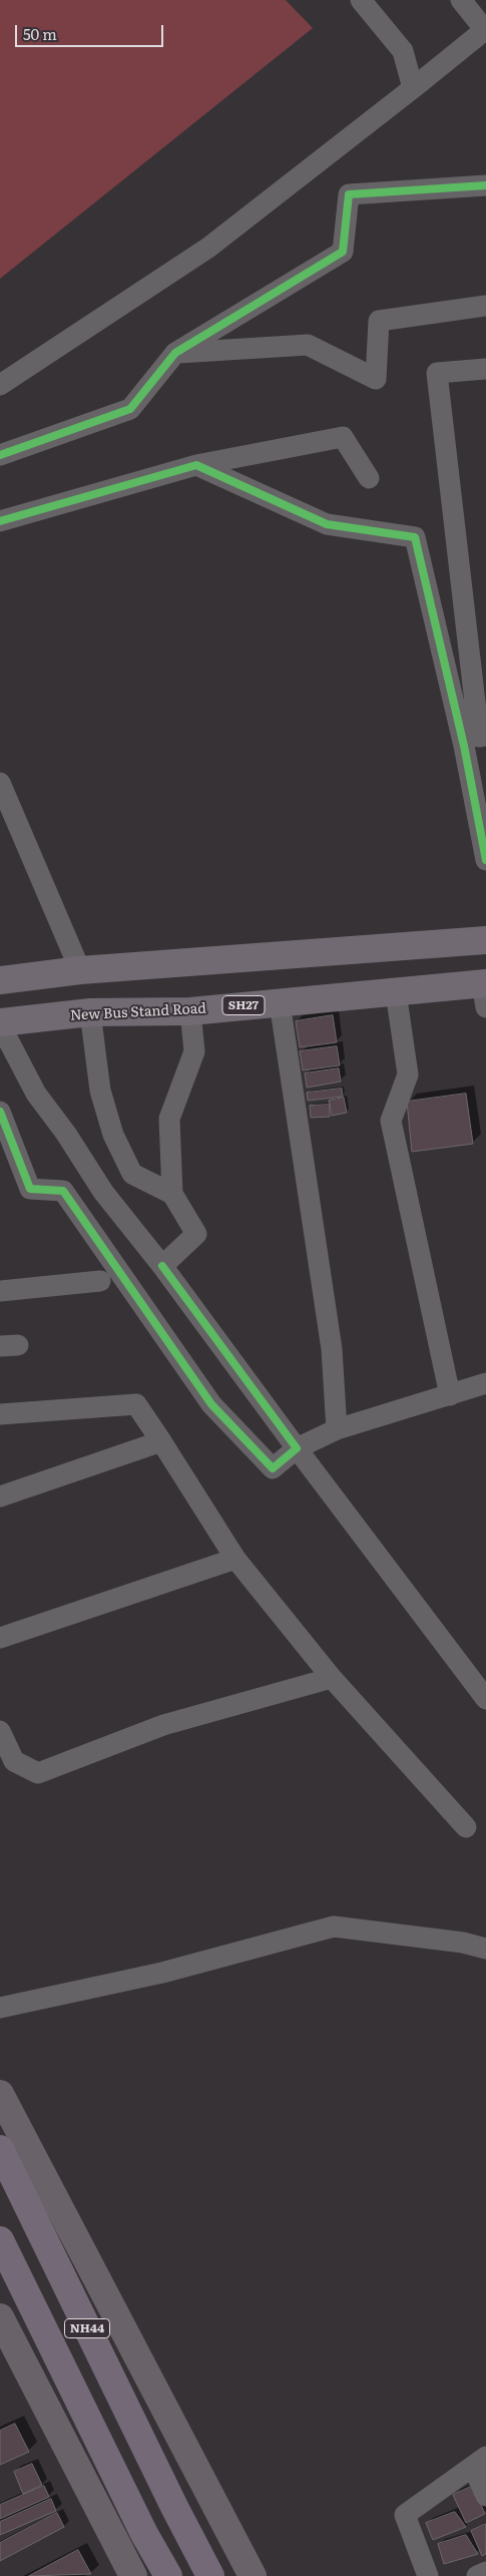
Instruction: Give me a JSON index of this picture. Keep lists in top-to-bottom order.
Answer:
{
  "streets": {
    "highway": ["NH44"],
    "main road": ["SH27", "New Bus Stand Road"]
  },
  "scale_bar": "50 m"
}
